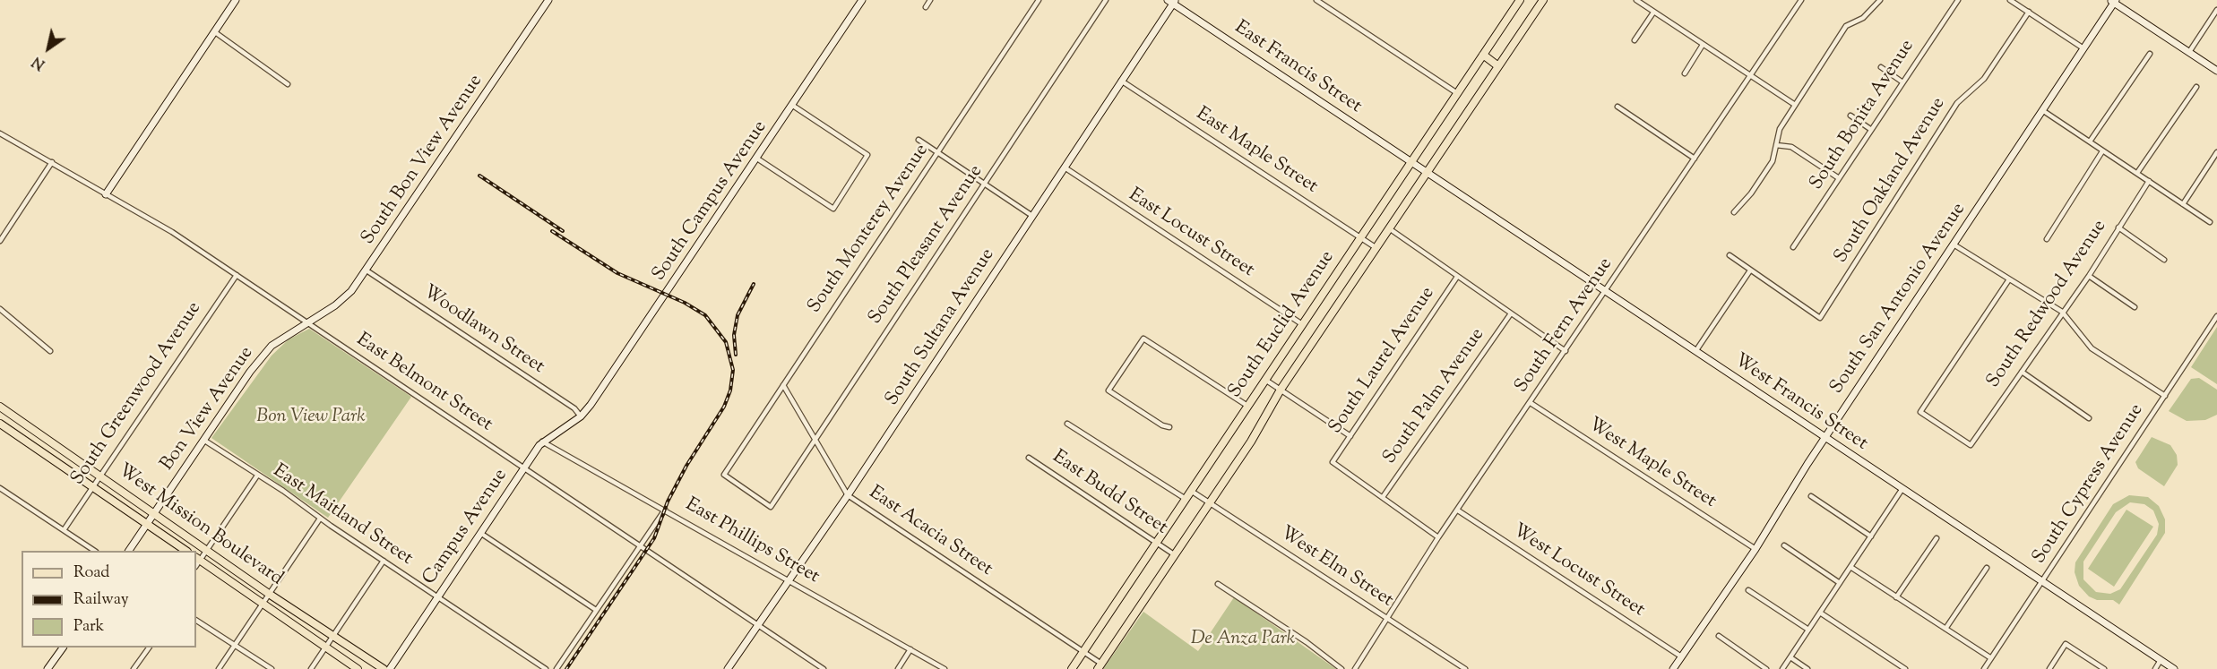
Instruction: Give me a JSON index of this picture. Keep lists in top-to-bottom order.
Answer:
{
  "streets": {
    "main road": ["South Euclid Avenue", "West Mission Boulevard"],
    "street": [
      "East Francis Street",
      "South Bonita Avenue",
      "East Maple Street",
      "South Bon View Avenue",
      "South Oakland Avenue",
      "South Campus Avenue",
      "South Monterey Avenue",
      "East Locust Street",
      "South Pleasant Avenue",
      "South San Antonio Avenue",
      "South Redwood Avenue",
      "South Fern Avenue",
      "South Sultana Avenue",
      "Woodlawn Street",
      "South Laurel Avenue",
      "East Belmont Street",
      "South Greenwood Avenue",
      "South Palm Avenue",
      "West Francis Street",
      "Bon View Avenue",
      "West Maple Street",
      "South Cypress Avenue",
      "East Budd Street",
      "East Maitland Street",
      "Campus Avenue",
      "East Acacia Street",
      "East Phillips Street",
      "West Elm Street",
      "West Locust Street"
    ]
  },
  "crossings": [
    ["East Francis Street", "South Euclid Avenue"],
    ["East Francis Street", "South Sultana Avenue"],
    ["East Francis Street", "West Francis Street"],
    ["East Maple Street", "South Euclid Avenue"],
    ["East Maple Street", "South Sultana Avenue"],
    ["South Bon View Avenue", "Woodlawn Street"],
    ["South Bon View Avenue", "East Belmont Street"],
    ["South Bon View Avenue", "Bon View Avenue"],
    ["South Campus Avenue", "Woodlawn Street"],
    ["South Campus Avenue", "Campus Avenue"],
    ["South Monterey Avenue", "South Pleasant Avenue"],
    ["South Monterey Avenue", "East Acacia Street"],
    ["East Locust Street", "South Euclid Avenue"],
    ["East Locust Street", "South Sultana Avenue"],
    ["South Pleasant Avenue", "East Acacia Street"],
    ["South San Antonio Avenue", "West Francis Street"],
    ["South San Antonio Avenue", "West Maple Street"],
    ["South San Antonio Avenue", "West Locust Street"],
    ["South Euclid Avenue", "West Francis Street"],
    ["South Euclid Avenue", "East Budd Street"],
    ["South Euclid Avenue", "East Acacia Street"],
    ["South Euclid Avenue", "West Elm Street"],
    ["South Fern Avenue", "West Francis Street"],
    ["South Fern Avenue", "West Maple Street"],
    ["South Fern Avenue", "West Elm Street"],
    ["South Fern Avenue", "West Locust Street"],
    ["South Sultana Avenue", "East Belmont Street"],
    ["South Sultana Avenue", "East Acacia Street"],
    ["South Sultana Avenue", "East Phillips Street"],
    ["Woodlawn Street", "Campus Avenue"],
    ["South Laurel Avenue", "South Palm Avenue"],
    ["East Belmont Street", "South Greenwood Avenue"],
    ["East Belmont Street", "Bon View Avenue"],
    ["East Belmont Street", "Campus Avenue"],
    ["South Greenwood Avenue", "West Mission Boulevard"],
    ["West Francis Street", "South Cypress Avenue"],
    ["Bon View Avenue", "East Maitland Street"],
    ["Bon View Avenue", "West Mission Boulevard"],
    ["East Maitland Street", "Campus Avenue"],
    ["Campus Avenue", "East Phillips Street"]
  ],
  "parks": ["Bon View Park", "De Anza Park"],
  "legend": ["Road", "Railway", "Park"],
  "north": "bottom left"
}
